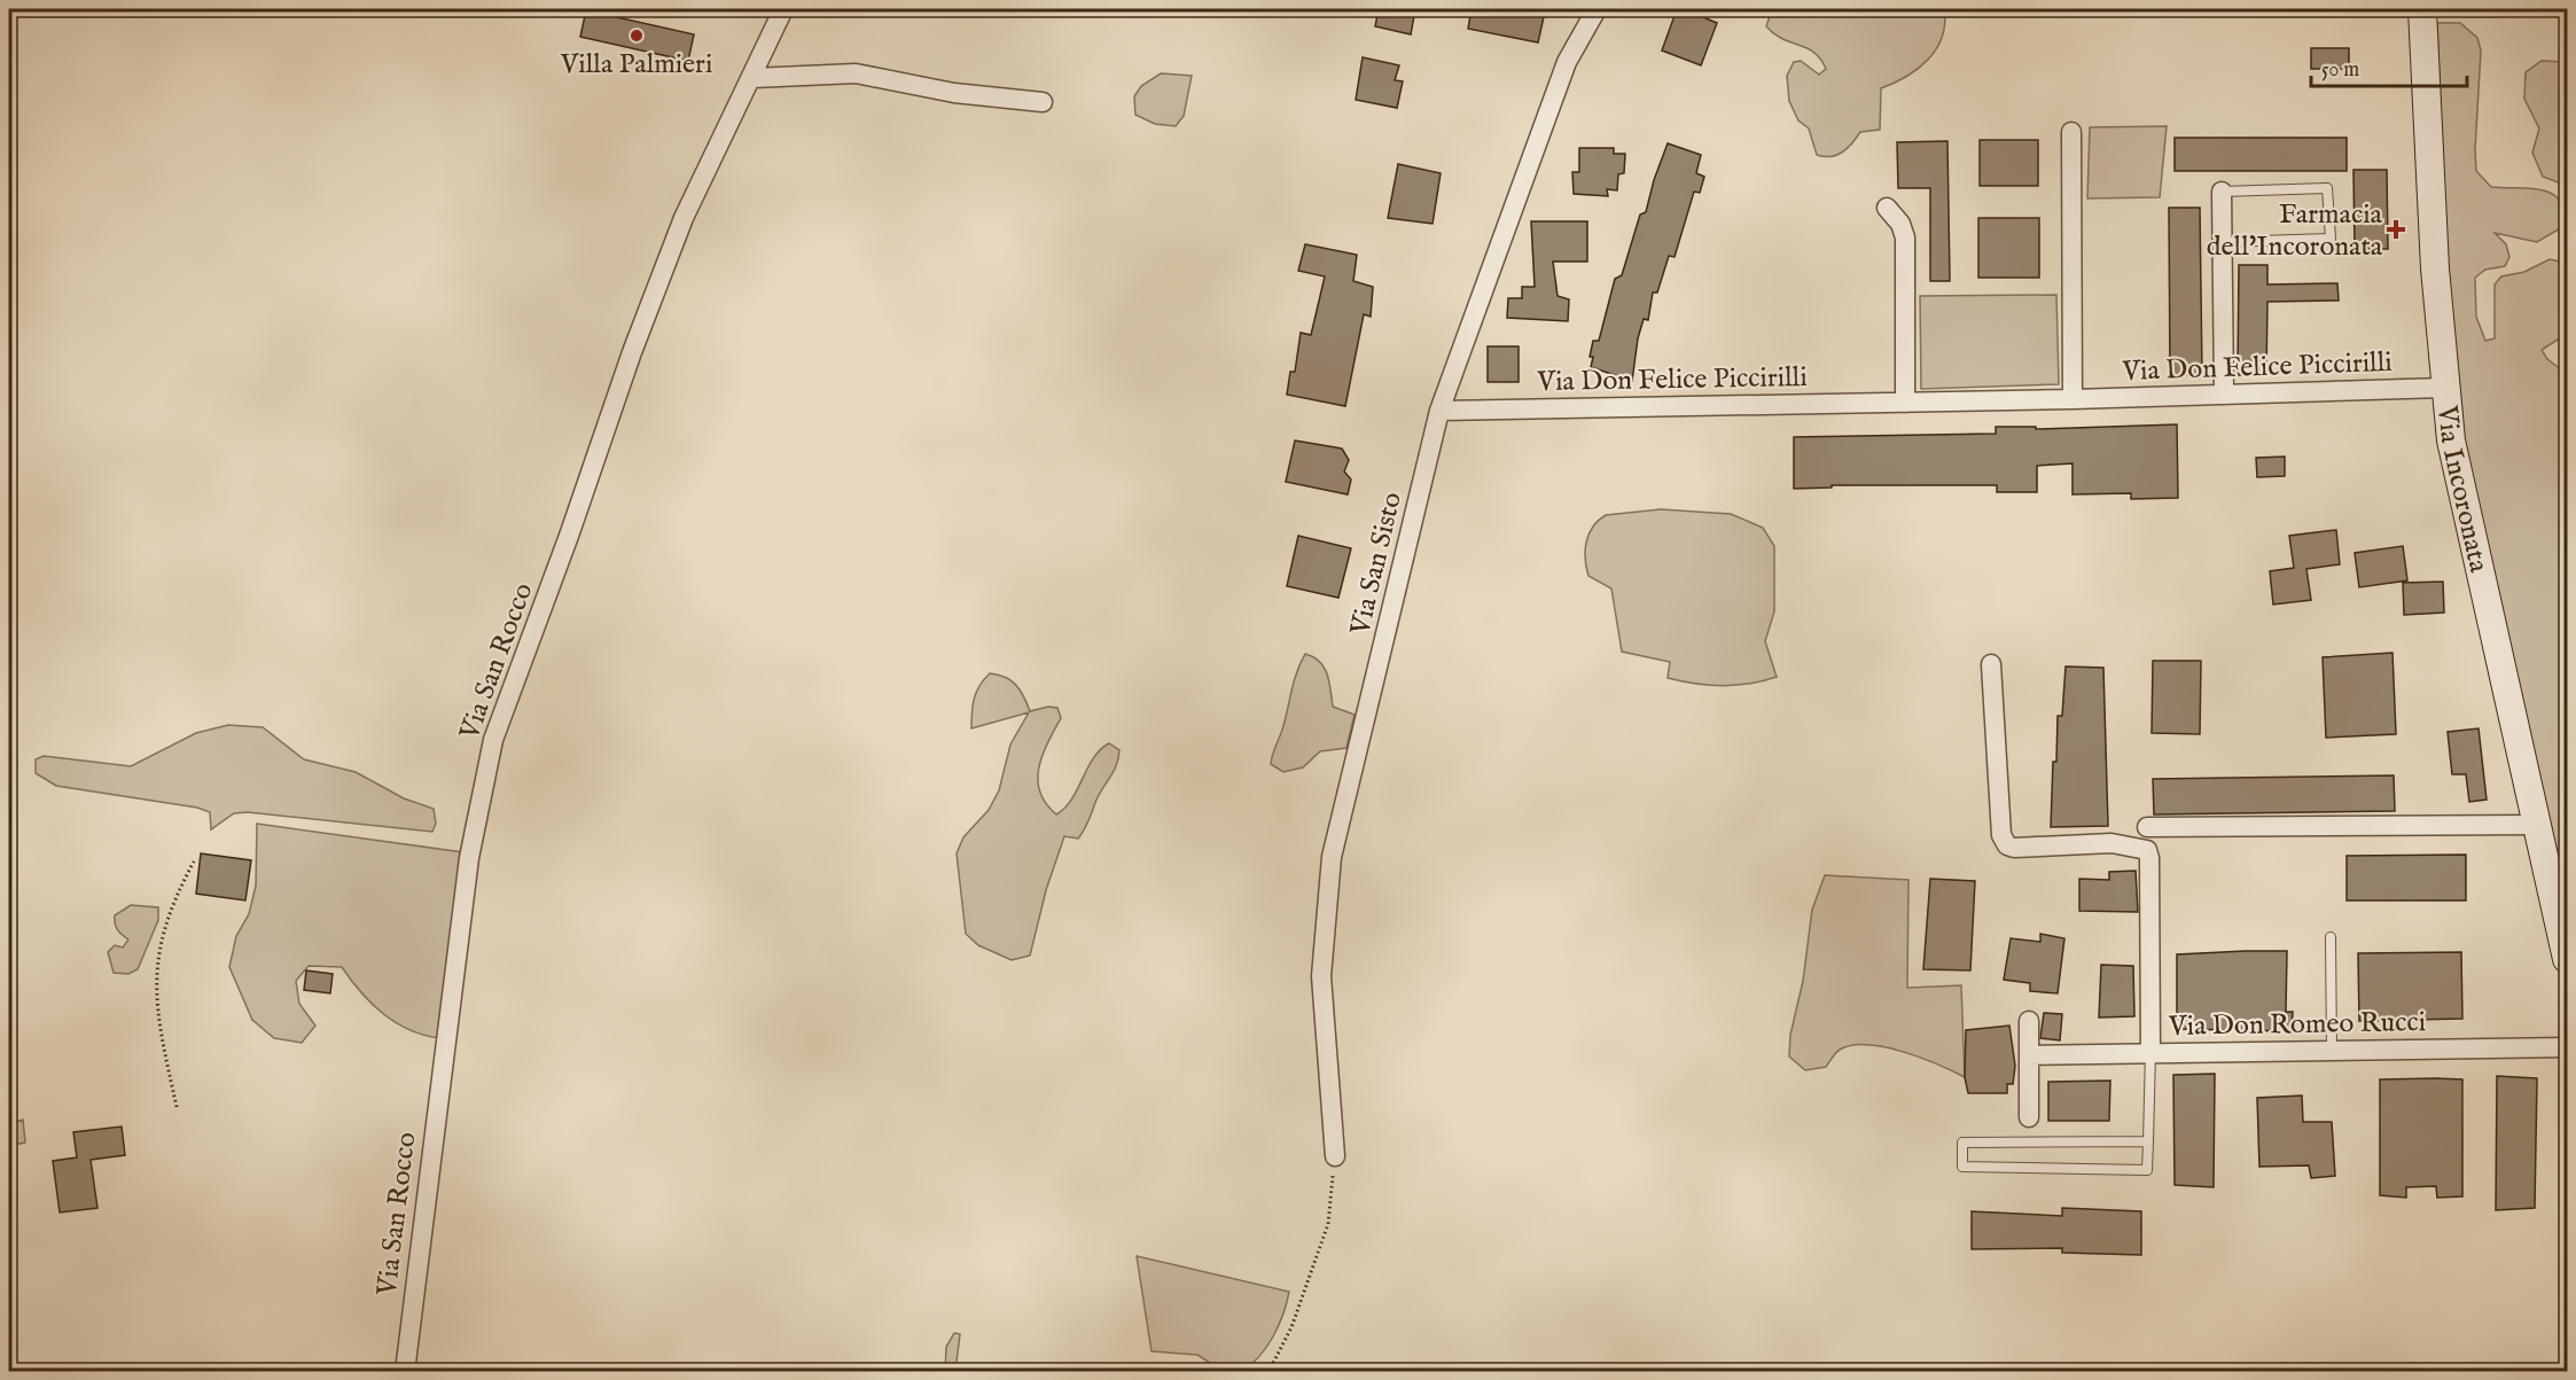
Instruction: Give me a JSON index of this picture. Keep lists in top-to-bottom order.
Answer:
{
  "streets": {
    "main road": ["Via Incoronata"],
    "street": [
      "Via Don Felice Piccirilli",
      "Via San Sisto",
      "Via San Rocco",
      "Via Don Romeo Rucci"
    ]
  },
  "crossings": [
    ["Via Don Felice Piccirilli", "Via Incoronata"],
    ["Via Don Felice Piccirilli", "Via San Sisto"]
  ],
  "places": {
    "other": ["Villa Palmieri"],
    "health": ["Farmacia dell'Incoronata"]
  },
  "scale_bar": "50 m"
}
